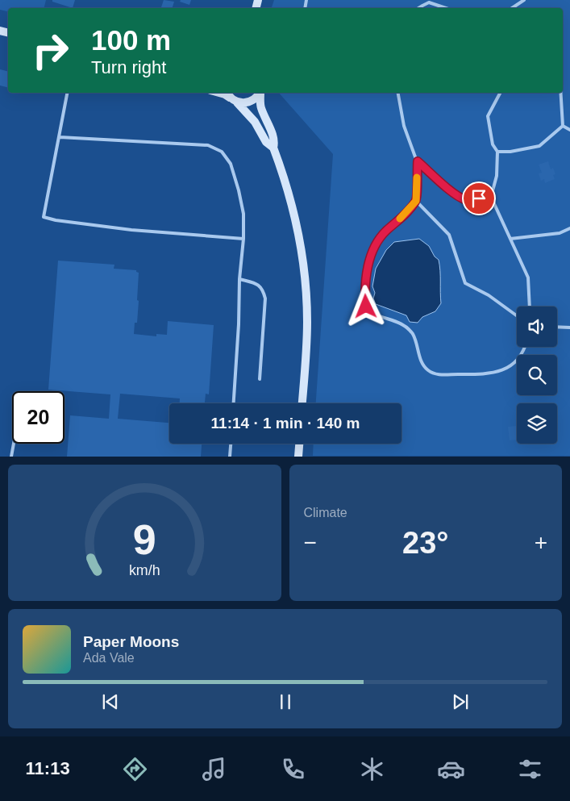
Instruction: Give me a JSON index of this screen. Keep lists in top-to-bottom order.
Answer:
{
  "page": {
    "turn": ["100 m", "Turn right"],
    "limit": "20",
    "trip": "11:14 · 1 min · 140 m",
    "tile": "Climate",
    "heat": ["−", "23°", "+"],
    "song": ["Paper Moons", "Ada Vale"],
    "tabs": "11:13",
    "gauge": ["9", "km/h"]
  }
}
